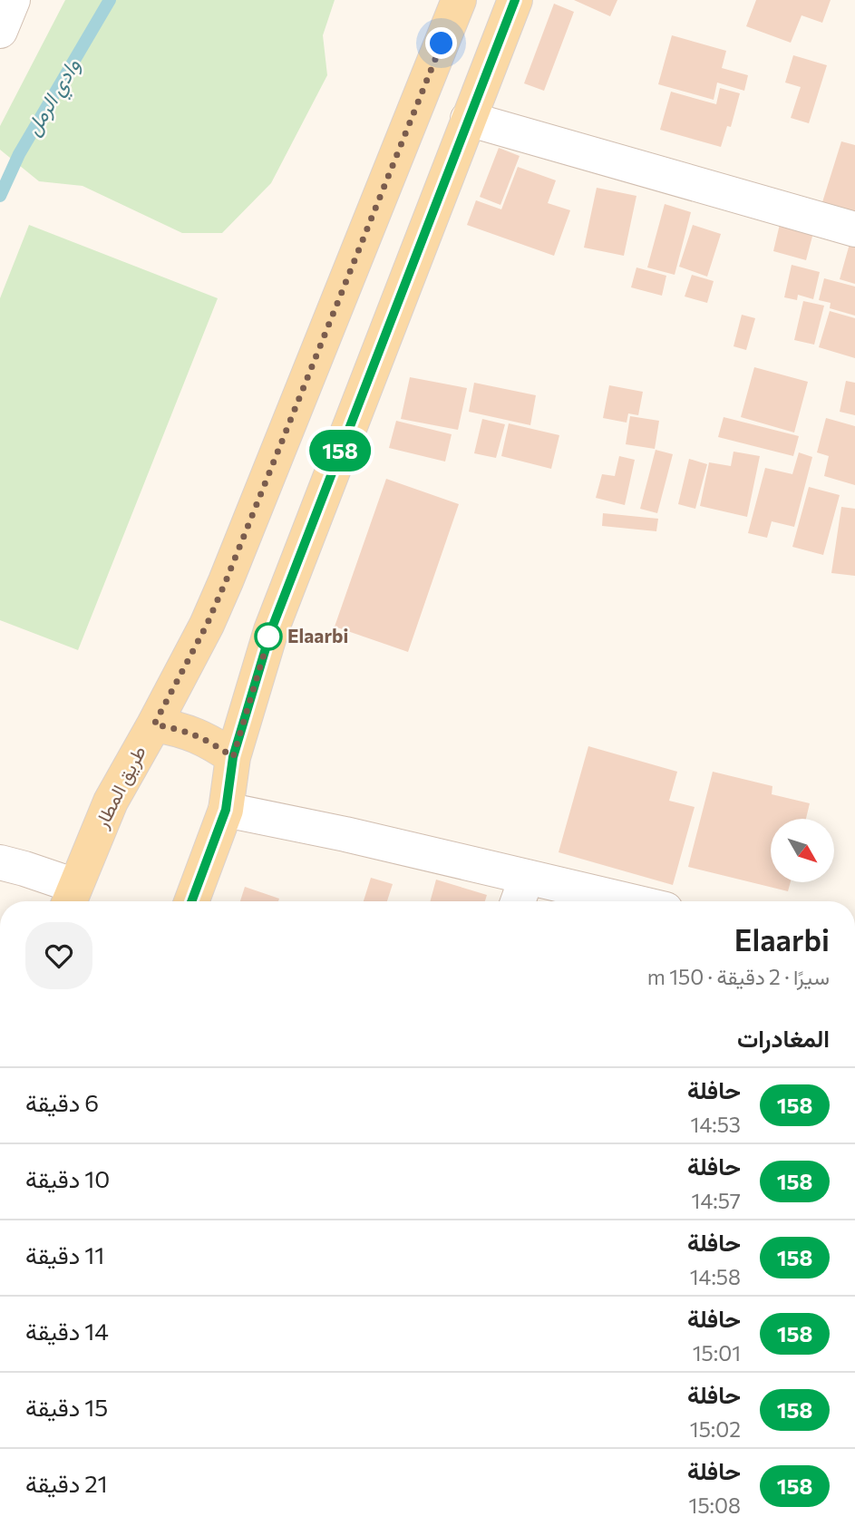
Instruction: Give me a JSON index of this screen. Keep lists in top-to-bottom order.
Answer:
{
  "streets": {
    "main road": ["طريق المطار"]
  },
  "water": ["وادي الرمل"],
  "places": ["Elaarbi"],
  "lines": ["bus line 158"],
  "north": "bottom right",
  "page": {
    "on_map": "158",
    "heading": [
      ["Elaarbi", "سيرًا · 2 دقيقة · 150 m"],
      "المغادرات"
    ],
    "list": [
      {
        "mark": "158",
        "name": "حافلة",
        "note": "14:53",
        "value": "6 دقيقة"
      },
      {
        "mark": "158",
        "name": "حافلة",
        "note": "14:57",
        "value": "10 دقيقة"
      },
      {
        "mark": "158",
        "name": "حافلة",
        "note": "14:58",
        "value": "11 دقيقة"
      },
      {
        "mark": "158",
        "name": "حافلة",
        "note": "15:01",
        "value": "14 دقيقة"
      },
      {
        "mark": "158",
        "name": "حافلة",
        "note": "15:02",
        "value": "15 دقيقة"
      },
      {
        "mark": "158",
        "name": "حافلة",
        "note": "15:08",
        "value": "21 دقيقة"
      }
    ]
  }
}
